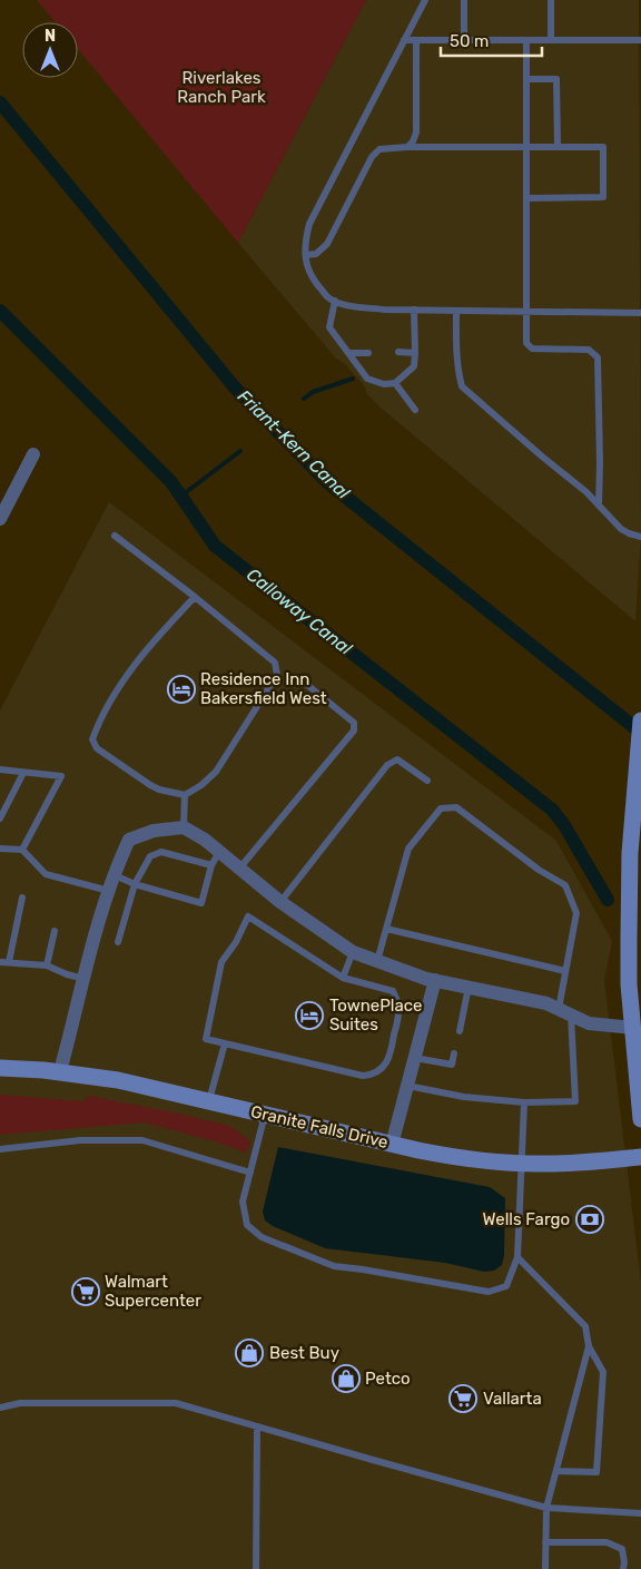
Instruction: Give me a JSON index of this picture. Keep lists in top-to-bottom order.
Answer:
{
  "streets": {
    "street": ["Granite Falls Drive"]
  },
  "water": ["Friant-Kern Canal", "Calloway Canal"],
  "parks": ["Riverlakes Ranch Park"],
  "places": {
    "hotel": ["Residence Inn Bakersfield West", "TownePlace Suites"],
    "bank": ["Wells Fargo"],
    "supermarket": ["Walmart Supercenter", "Vallarta"],
    "shop": ["Best Buy", "Petco"]
  },
  "scale_bar": "50 m",
  "north": "top"
}
